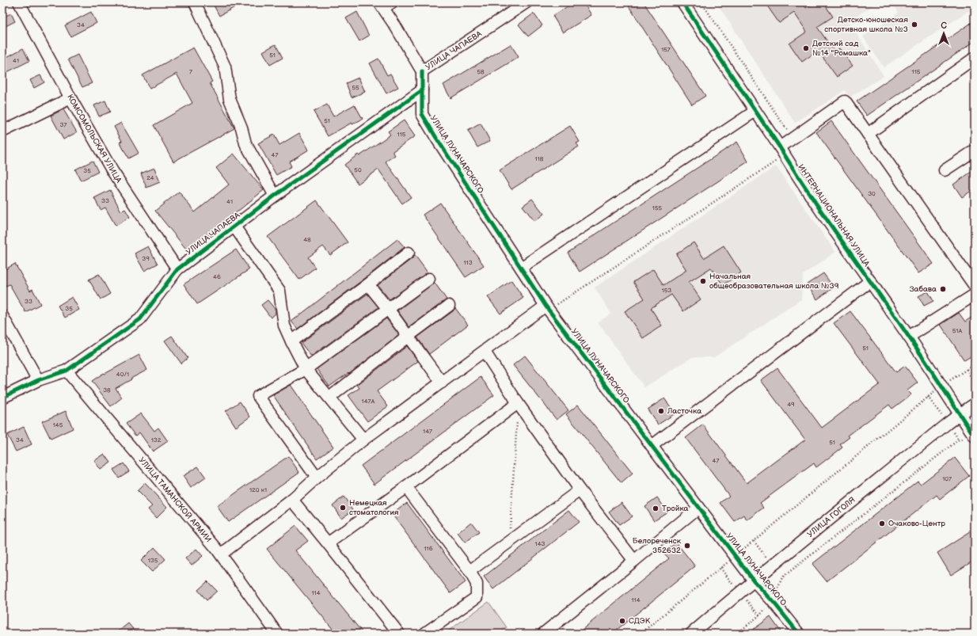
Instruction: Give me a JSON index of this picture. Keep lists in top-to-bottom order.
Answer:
{
  "streets": {
    "street": [
      "УЛИЦА ЧАПАЕВА",
      "КОМСОМОЛЬСКАЯ УЛИЦА",
      "УЛИЦА ЛУНАЧАРСКОГО",
      "ИНТЕРНАЦИОНАЛЬНАЯ УЛИЦА",
      "УЛИЦА ТАМАНСКОЙ АРМИИ",
      "УЛИЦА ГОГОЛЯ"
    ]
  },
  "crossings": [
    ["УЛИЦА ЧАПАЕВА", "КОМСОМОЛЬСКАЯ УЛИЦА"],
    ["УЛИЦА ЧАПАЕВА", "УЛИЦА ЛУНАЧАРСКОГО"],
    ["УЛИЦА ЧАПАЕВА", "УЛИЦА ТАМАНСКОЙ АРМИИ"],
    ["УЛИЦА ЛУНАЧАРСКОГО", "УЛИЦА ГОГОЛЯ"],
    ["ИНТЕРНАЦИОНАЛЬНАЯ УЛИЦА", "УЛИЦА ГОГОЛЯ"]
  ],
  "places": [
    "Детско-юношеская спортивная школа №3",
    "Детский сад №14 \"Ромашка\"",
    "Начальная общеобразовательная школа №39",
    "Забава",
    "Ласточка",
    "Немецкая стоматология",
    "Тройка",
    "Очаково-Центр",
    "Белореченск 352632",
    "СДЭК"
  ],
  "house_numbers": [
    "34",
    "157",
    "51",
    "41",
    "7",
    "58",
    "115",
    "55",
    "51",
    "37",
    "115",
    "47",
    "118",
    "50",
    "35",
    "24",
    "30",
    "33",
    "41",
    "155",
    "48",
    "39",
    "113",
    "46",
    "153",
    "33",
    "35",
    "51А",
    "51",
    "40/1",
    "38",
    "147А",
    "49",
    "145",
    "147",
    "34",
    "132",
    "51",
    "47",
    "107",
    "120 к1",
    "143",
    "116",
    "135",
    "114",
    "114"
  ],
  "north": "top"
}
